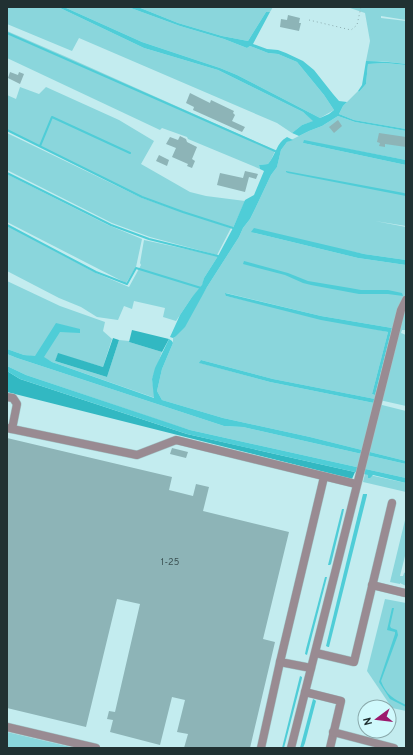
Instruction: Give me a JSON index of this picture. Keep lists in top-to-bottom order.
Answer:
{
  "house_numbers": ["1-25"],
  "north": "left"
}
